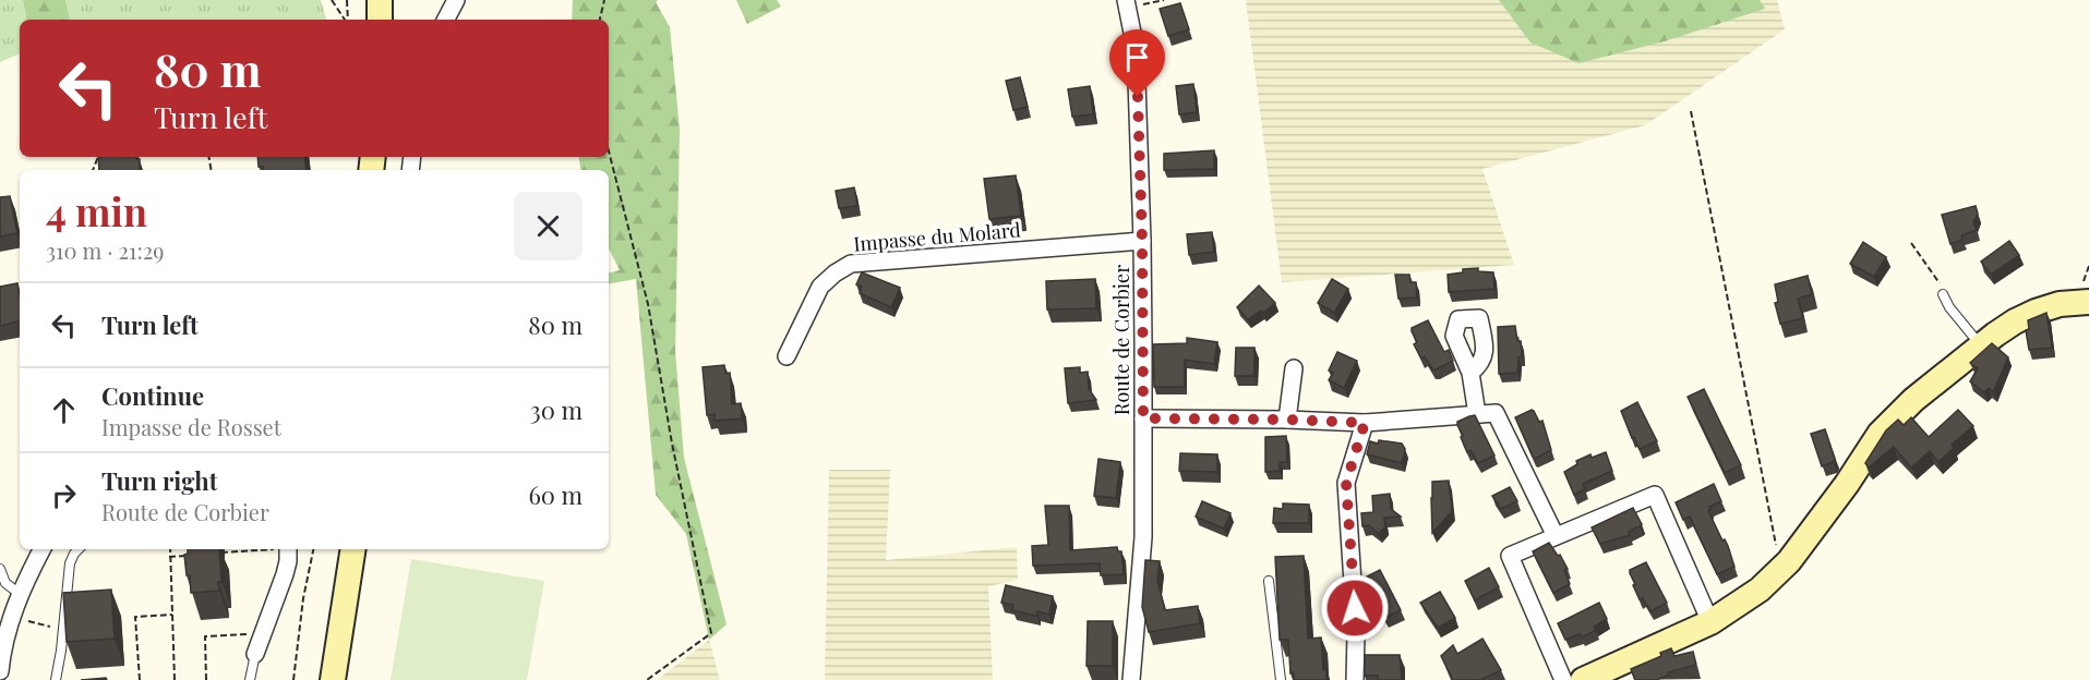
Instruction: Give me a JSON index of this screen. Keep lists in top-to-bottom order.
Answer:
{
  "streets": {
    "street": ["Impasse du Molard", "Route de Corbier"]
  },
  "crossings": [
    ["Impasse du Molard", "Route de Corbier"]
  ],
  "page": {
    "turn": ["80 m", "Turn left"],
    "heading": ["4 min", "310 m · 21:29"],
    "list": [
      {
        "name": "Turn left",
        "value": "80 m"
      },
      {
        "name": "Continue",
        "note": "Impasse de Rosset",
        "value": "30 m"
      },
      {
        "name": "Turn right",
        "note": "Route de Corbier",
        "value": "60 m"
      }
    ]
  }
}
